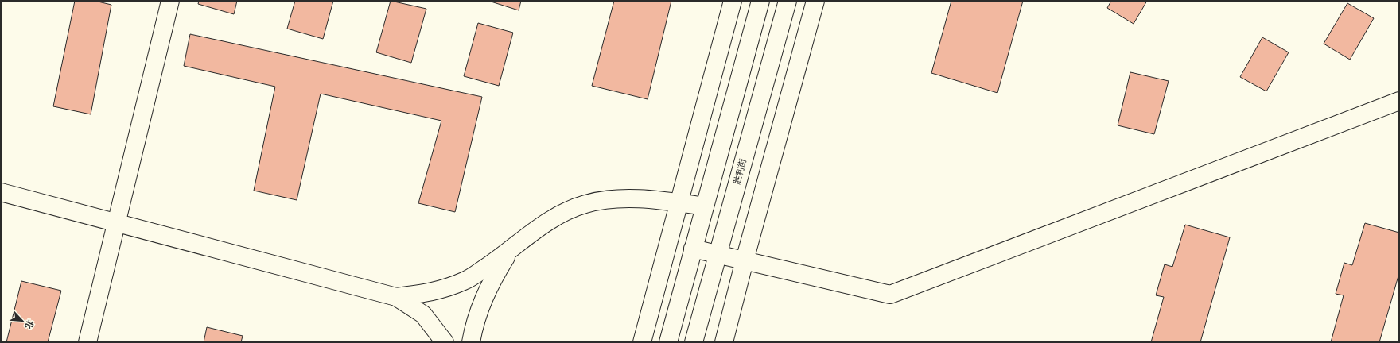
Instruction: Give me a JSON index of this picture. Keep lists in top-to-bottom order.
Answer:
{
  "streets": {
    "street": ["胜利街"]
  },
  "north": "bottom right"
}
